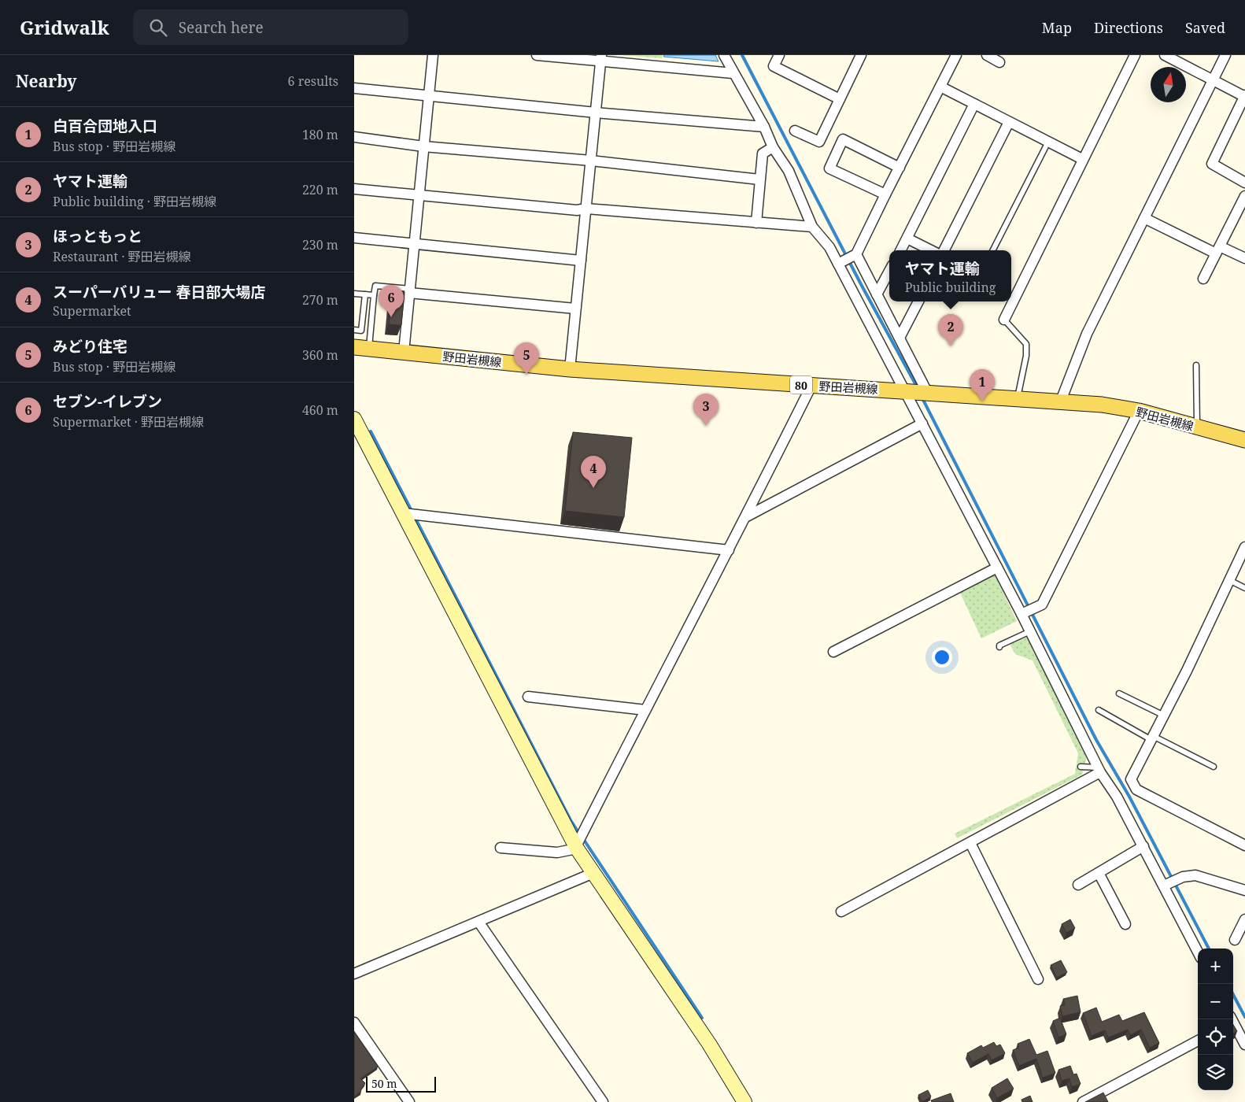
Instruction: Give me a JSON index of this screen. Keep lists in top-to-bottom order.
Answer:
{
  "streets": {
    "main road": ["野田岩槻線", "80"]
  },
  "scale_bar": "50 m",
  "north": "top",
  "page": {
    "header": "Gridwalk",
    "search": "Search here",
    "nav": ["Map", "Directions", "Saved"],
    "heading": ["Nearby", "6 results"],
    "list": [
      {
        "mark": "1",
        "name": "白百合団地入口",
        "note": "Bus stop · 野田岩槻線",
        "value": "180 m"
      },
      {
        "mark": "2",
        "name": "ヤマト運輸",
        "note": "Public building · 野田岩槻線",
        "value": "220 m"
      },
      {
        "mark": "3",
        "name": "ほっともっと",
        "note": "Restaurant · 野田岩槻線",
        "value": "230 m"
      },
      {
        "mark": "4",
        "name": "スーパーバリュー 春日部大場店",
        "note": "Supermarket",
        "value": "270 m"
      },
      {
        "mark": "5",
        "name": "みどり住宅",
        "note": "Bus stop · 野田岩槻線",
        "value": "360 m"
      },
      {
        "mark": "6",
        "name": "セブン-イレブン",
        "note": "Supermarket · 野田岩槻線",
        "value": "460 m"
      }
    ],
    "popup": ["ヤマト運輸", "Public building"],
    "pins": [
      "6",
      "2",
      "5",
      "1",
      "3",
      "4"
    ],
    "map_buttons": ["+", "−"],
    "scale": "50 m"
  }
}
